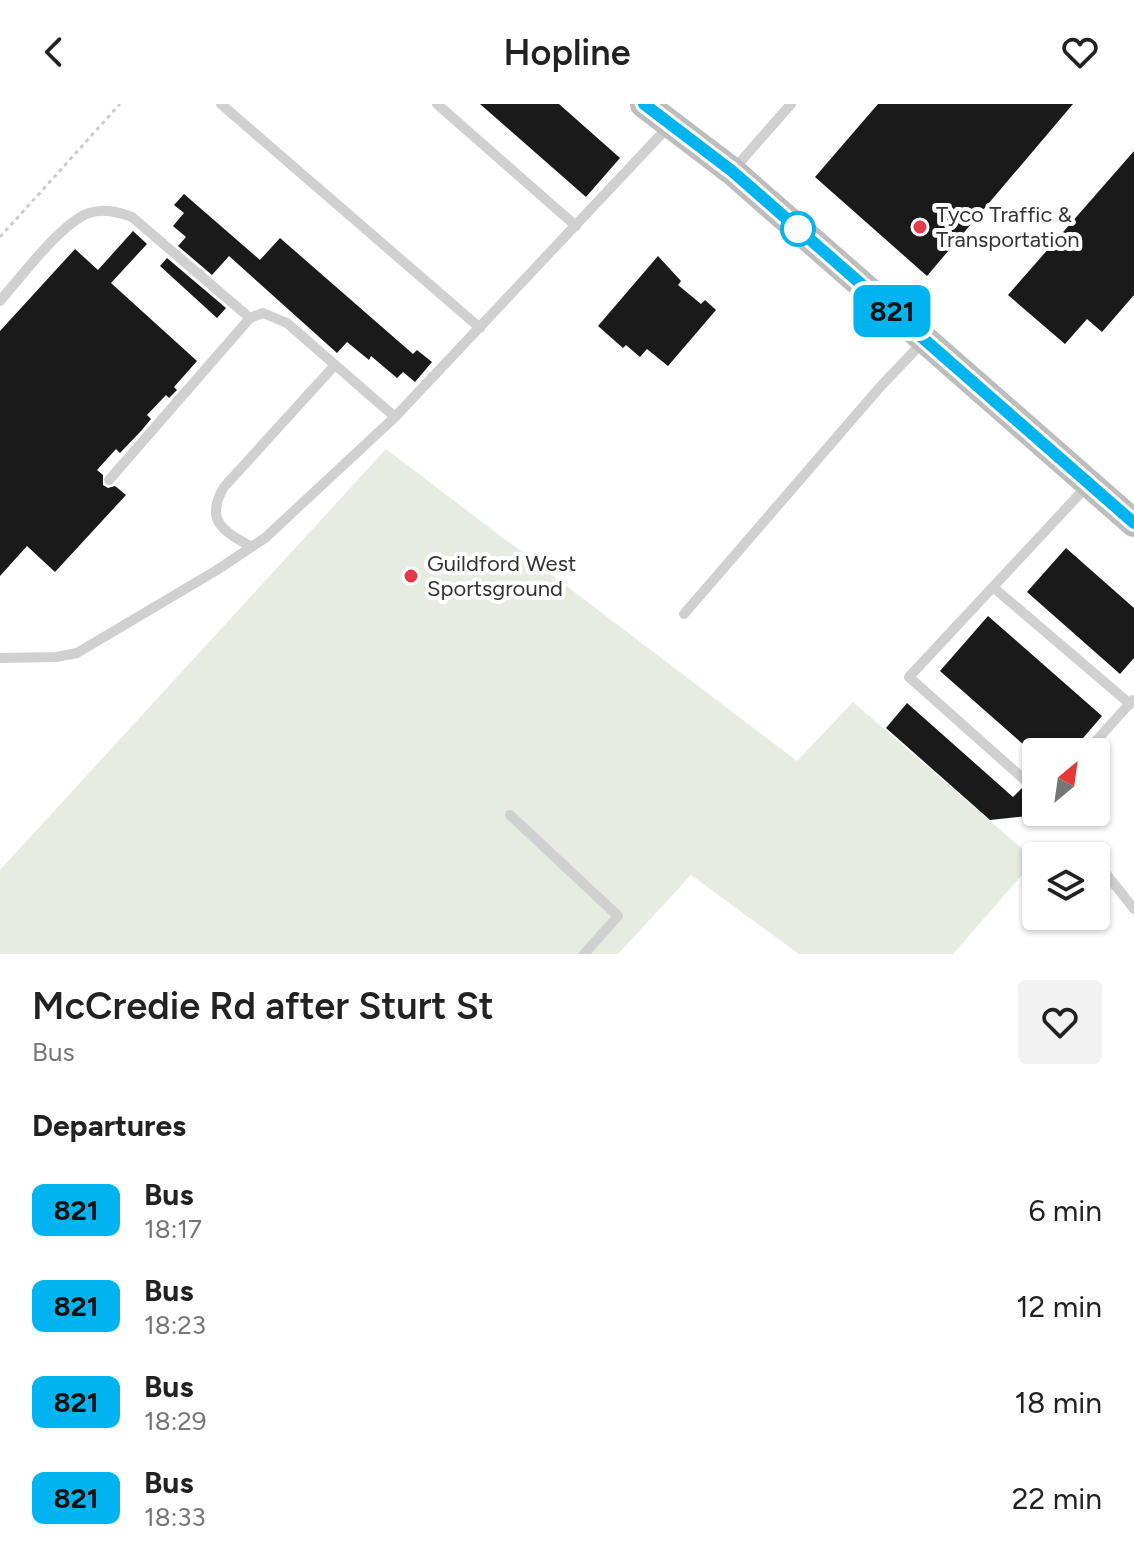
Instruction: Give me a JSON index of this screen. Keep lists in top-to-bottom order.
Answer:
{
  "places": ["Tyco Traffic & Transportation", "Guildford West Sportsground"],
  "lines": ["bus line 821"],
  "north": "top right",
  "page": {
    "header": "Hopline",
    "on_map": "821",
    "heading": [
      ["McCredie Rd after Sturt St", "Bus"],
      "Departures"
    ],
    "list": [
      {
        "mark": "821",
        "name": "Bus",
        "note": "18:17",
        "value": "6 min"
      },
      {
        "mark": "821",
        "name": "Bus",
        "note": "18:23",
        "value": "12 min"
      },
      {
        "mark": "821",
        "name": "Bus",
        "note": "18:29",
        "value": "18 min"
      },
      {
        "mark": "821",
        "name": "Bus",
        "note": "18:33",
        "value": "22 min"
      }
    ]
  }
}
